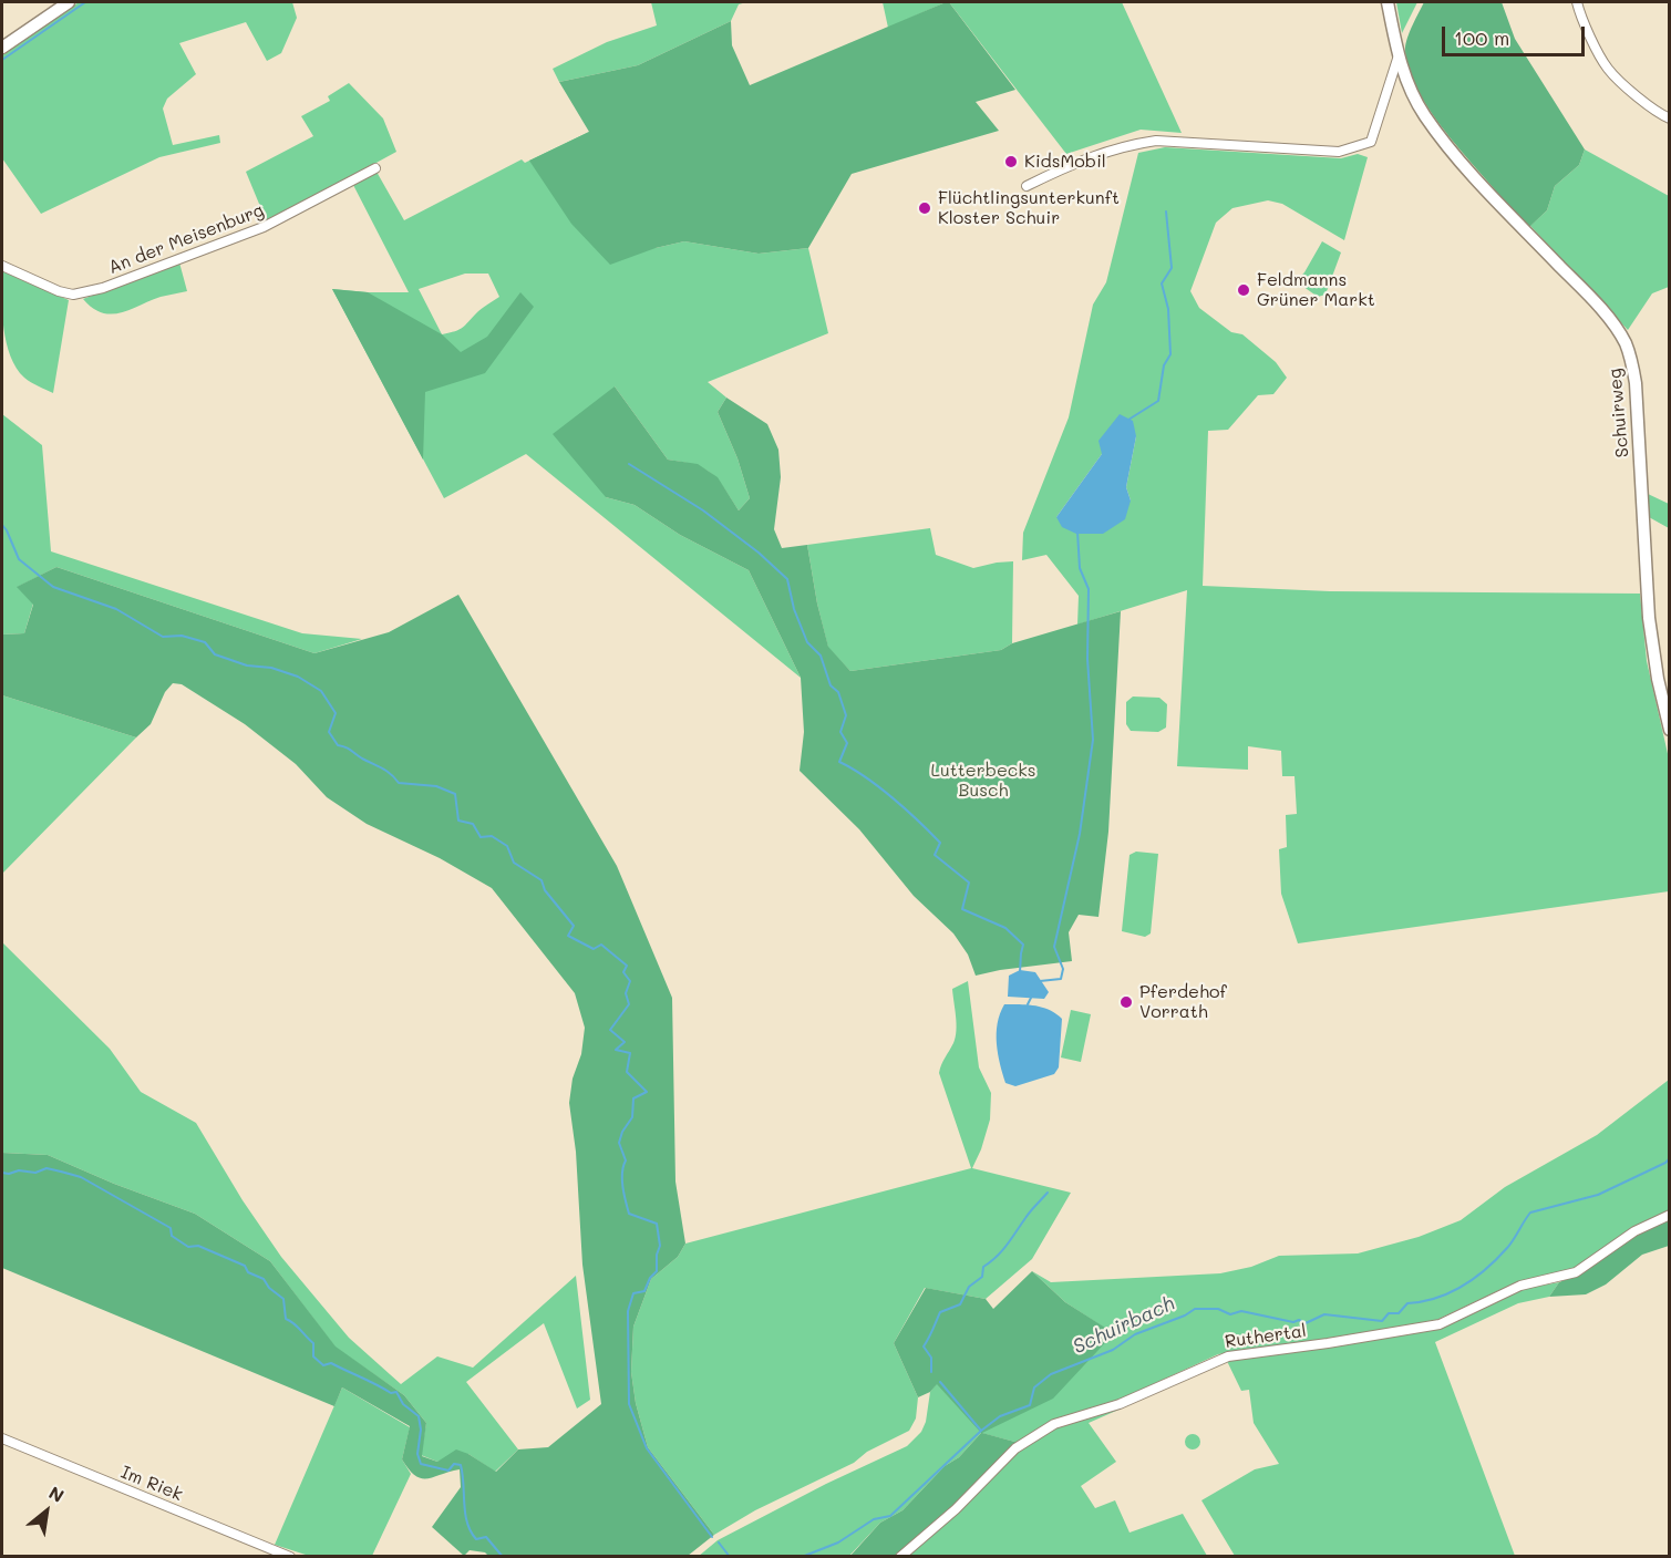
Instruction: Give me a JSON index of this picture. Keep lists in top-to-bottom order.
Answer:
{
  "streets": {
    "main road": ["Schuirweg"],
    "street": ["An der Meisenburg", "Ruthertal", "Im Riek"]
  },
  "water": ["Schuirbach"],
  "parks": ["Lutterbecks Busch"],
  "places": [
    "KidsMobil",
    "Flüchtlingsunterkunft Kloster Schuir",
    "Feldmanns Grüner Markt",
    "Pferdehof Vorrath"
  ],
  "scale_bar": "100 m",
  "north": "top right"
}
